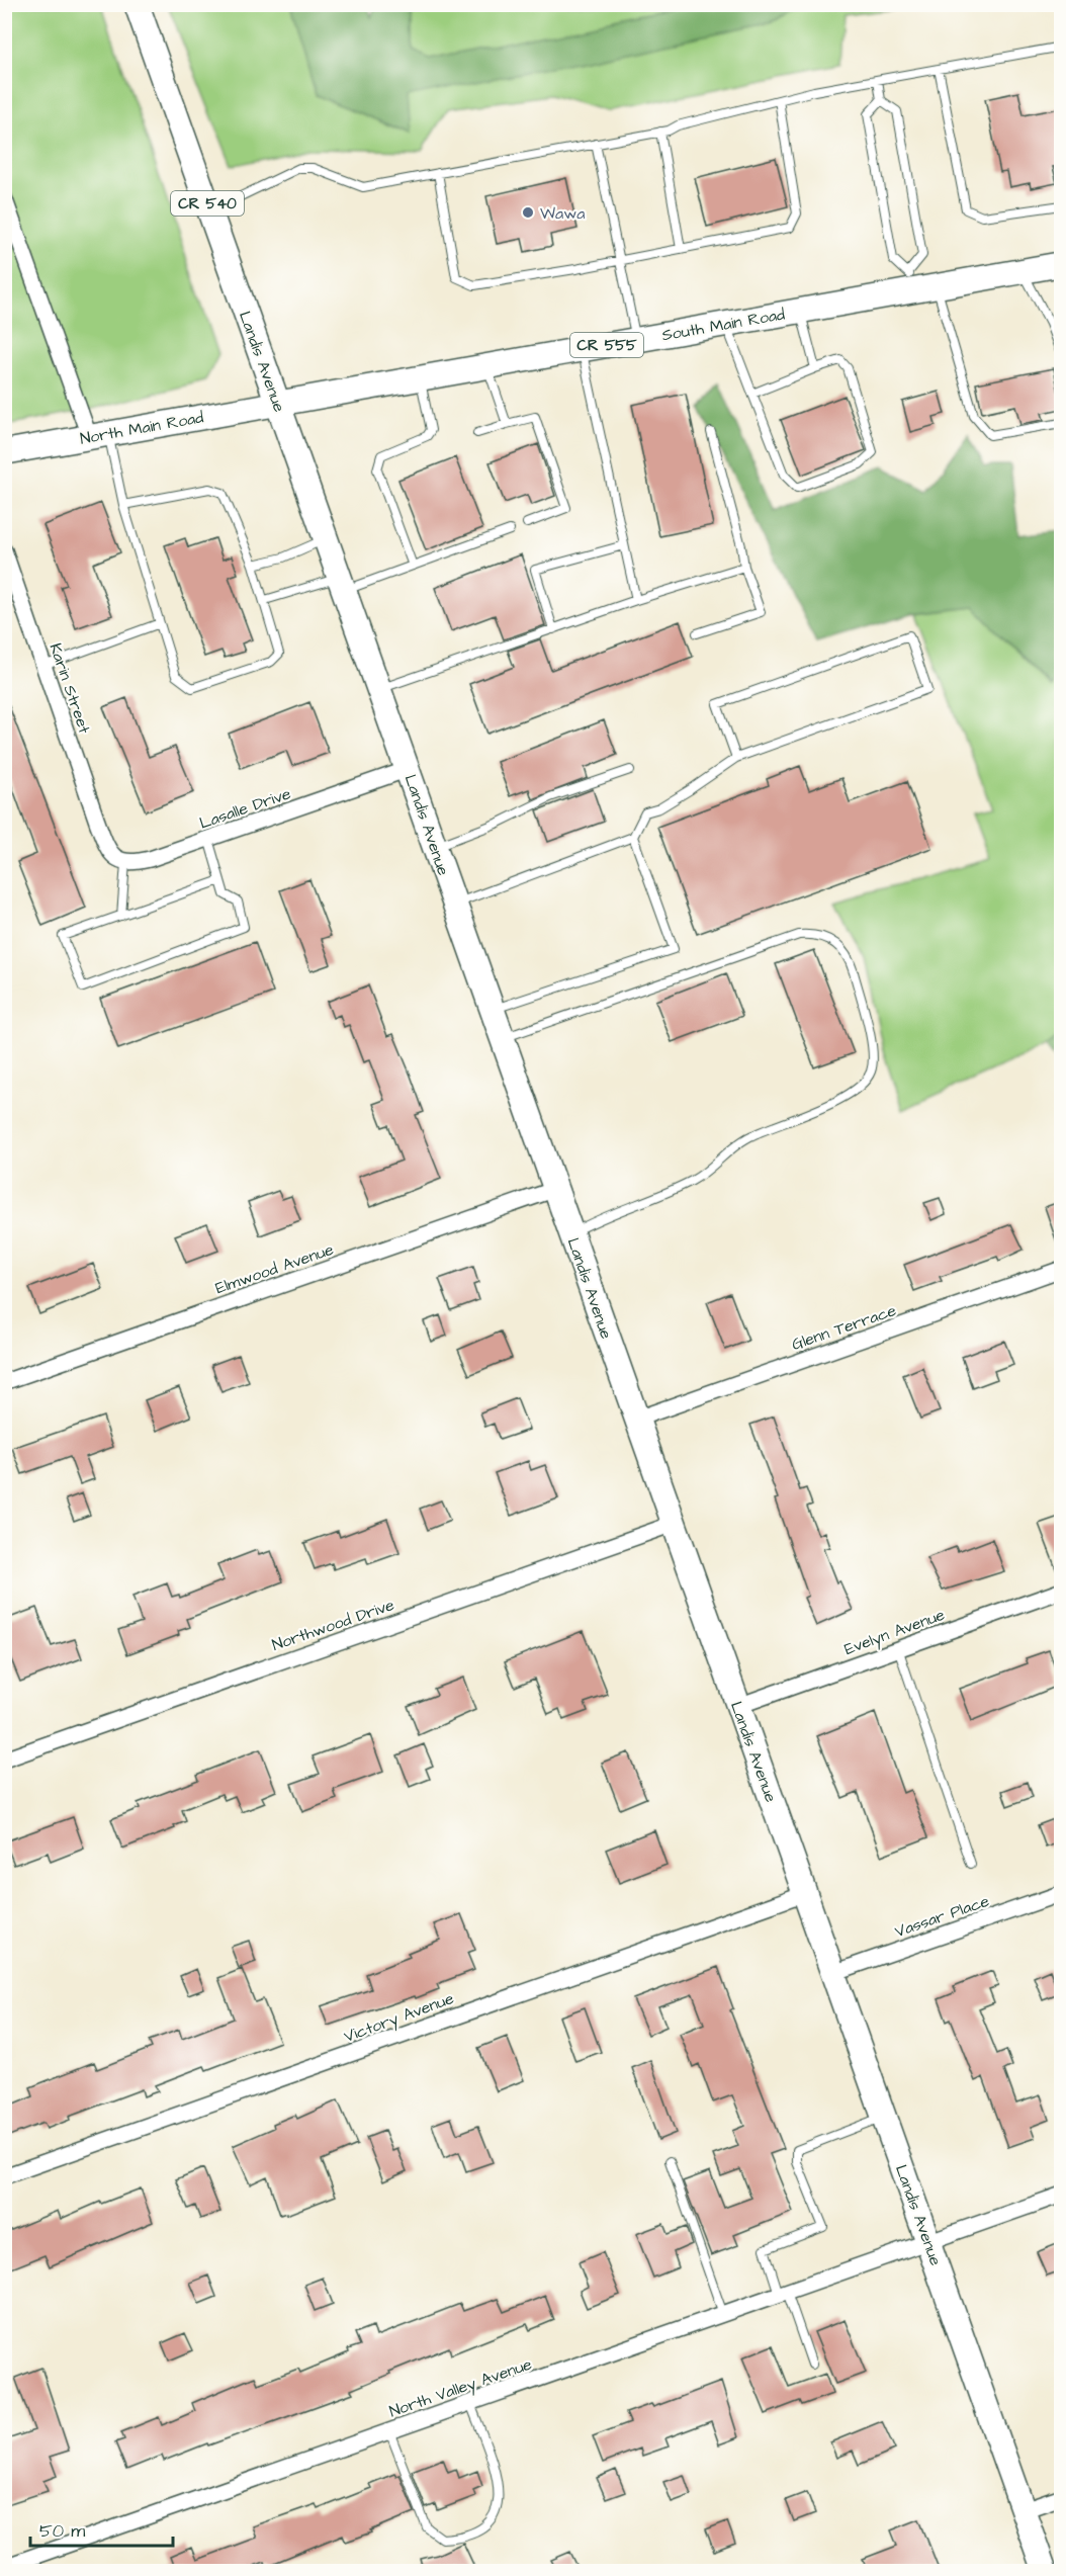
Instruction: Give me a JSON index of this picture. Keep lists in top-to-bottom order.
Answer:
{
  "streets": {
    "main road": [
      "CR 540",
      "South Main Road",
      "CR 555",
      "Landis Avenue",
      "North Main Road"
    ],
    "street": [
      "Karin Street",
      "Lasalle Drive",
      "Elmwood Avenue",
      "Glenn Terrace",
      "Northwood Drive",
      "Evelyn Avenue",
      "Vassar Place",
      "Victory Avenue",
      "North Valley Avenue"
    ]
  },
  "crossings": [
    ["South Main Road", "Landis Avenue"],
    ["South Main Road", "North Main Road"],
    ["Landis Avenue", "North Main Road"],
    ["Landis Avenue", "Lasalle Drive"],
    ["Landis Avenue", "Elmwood Avenue"],
    ["Landis Avenue", "Glenn Terrace"],
    ["Landis Avenue", "Northwood Drive"],
    ["Landis Avenue", "Evelyn Avenue"],
    ["Landis Avenue", "Vassar Place"],
    ["Landis Avenue", "Victory Avenue"],
    ["Landis Avenue", "North Valley Avenue"],
    ["Karin Street", "Lasalle Drive"]
  ],
  "places": ["Wawa"],
  "scale_bar": "50 m"
}
